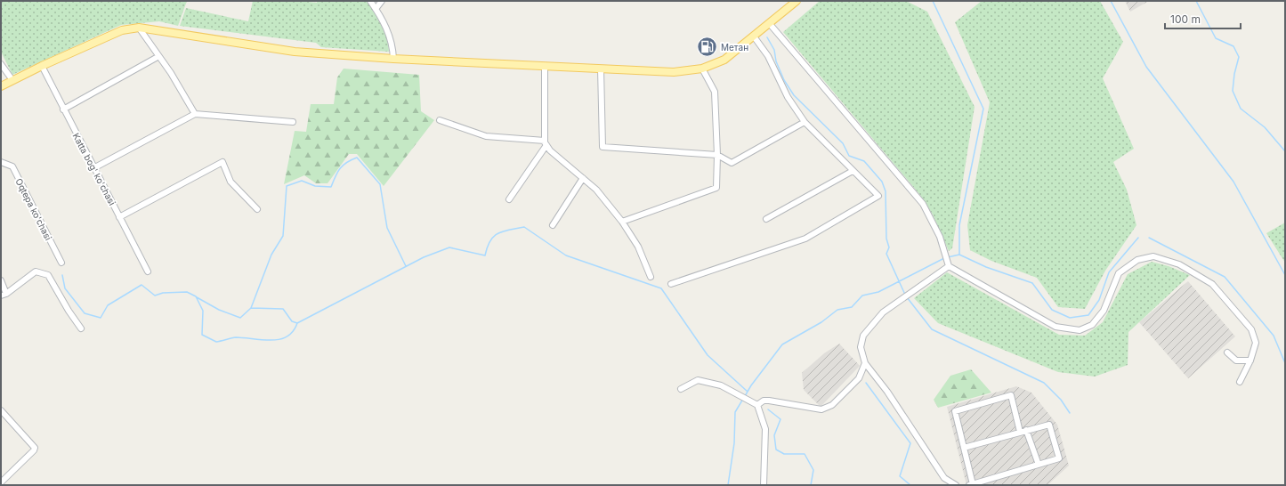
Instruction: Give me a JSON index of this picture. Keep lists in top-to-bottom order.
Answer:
{
  "streets": {
    "street": ["Katta bog' ko'chasi", "Oqtepa ko'chasi"]
  },
  "places": {
    "fuel station": ["Метан"]
  },
  "scale_bar": "100 m"
}
